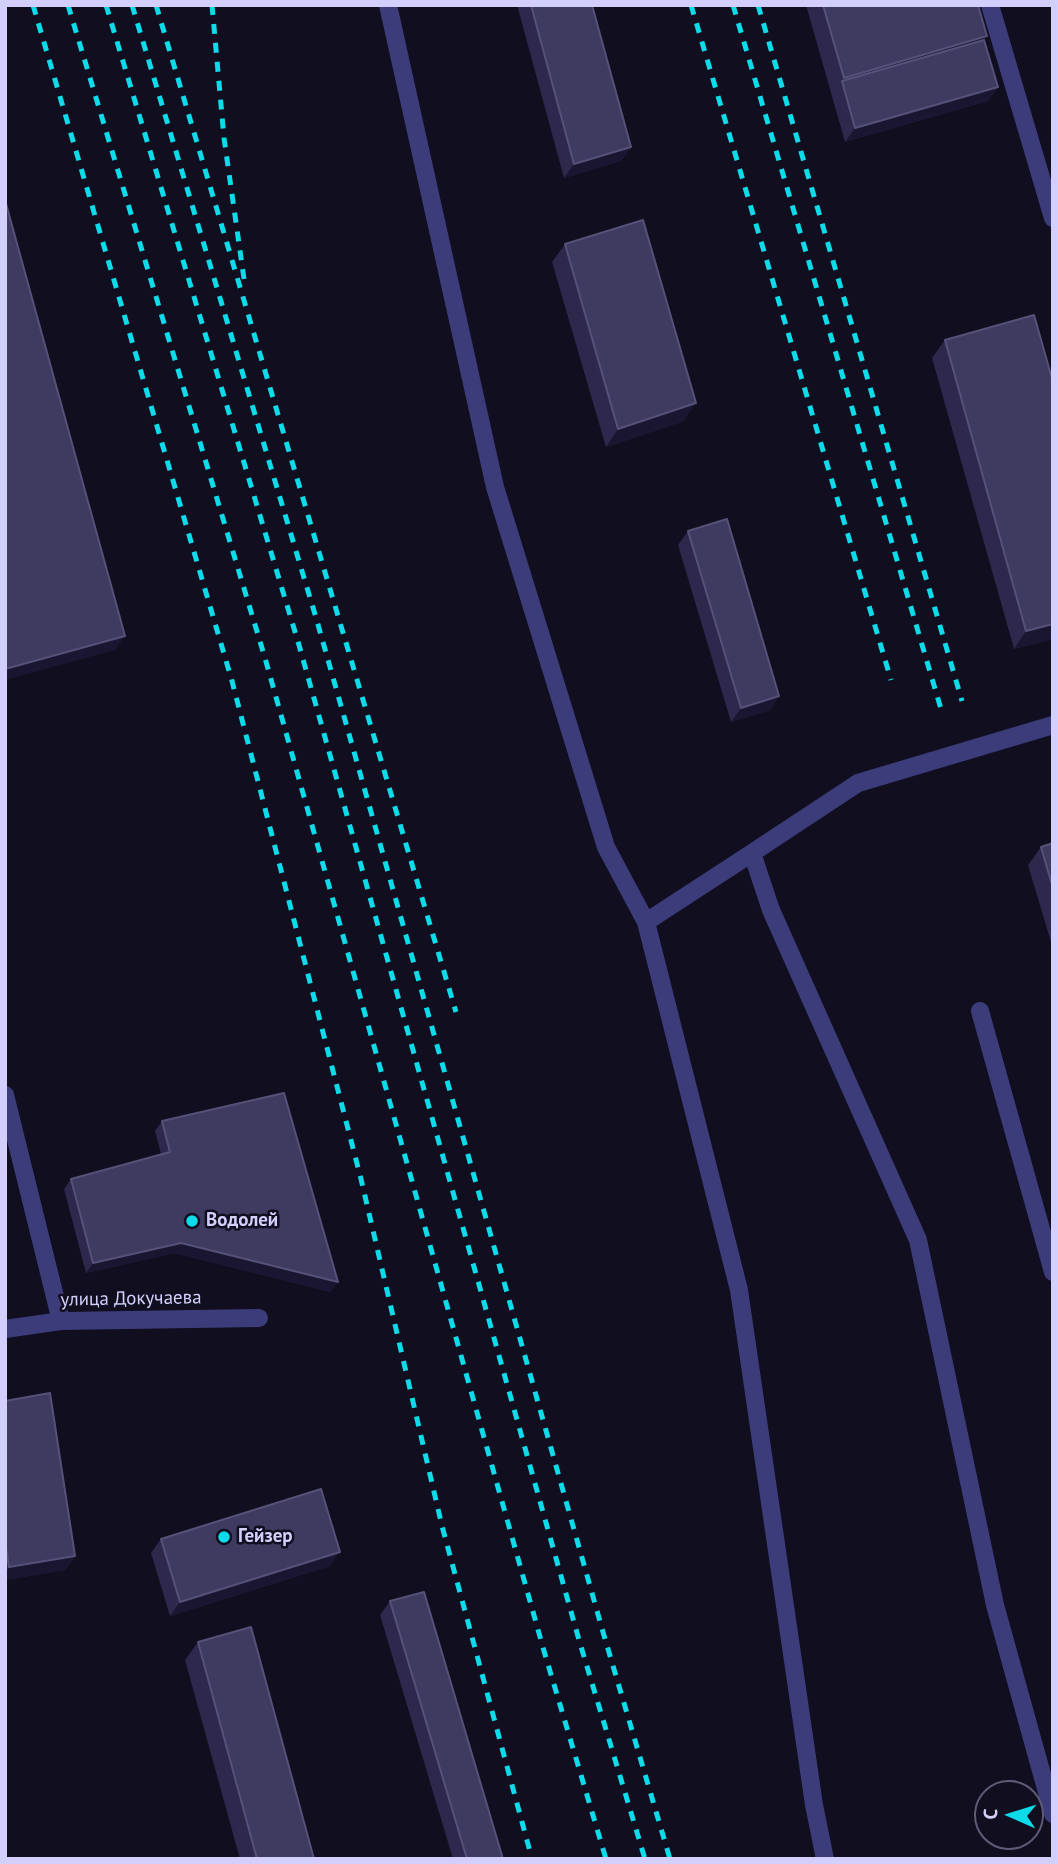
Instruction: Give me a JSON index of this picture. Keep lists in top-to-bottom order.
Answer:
{
  "streets": {
    "lane": ["улица Докучаева"]
  },
  "places": ["Водолей", "Гейзер"],
  "north": "left"
}
